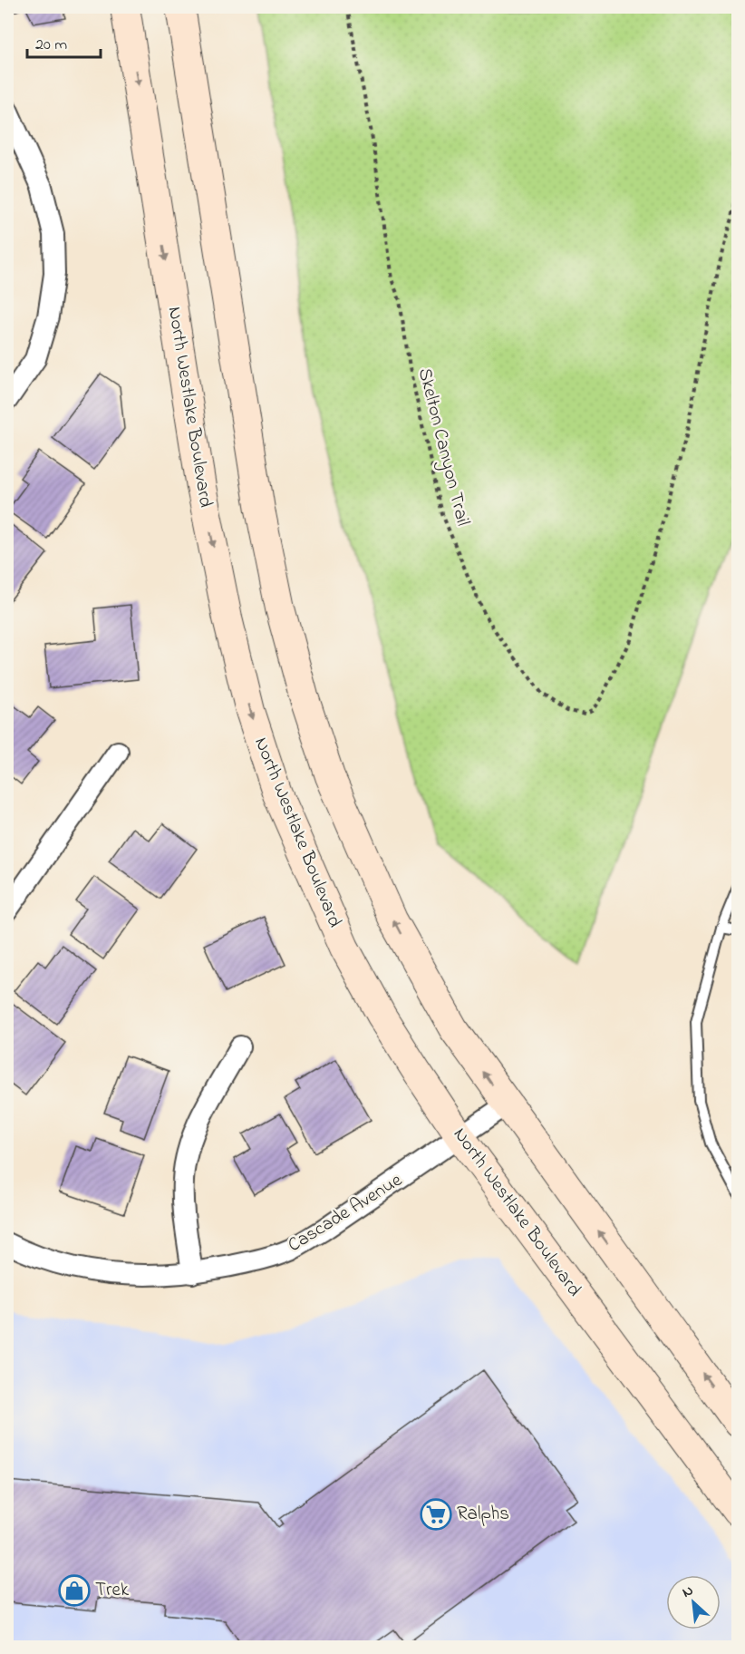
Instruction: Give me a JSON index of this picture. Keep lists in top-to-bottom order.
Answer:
{
  "streets": {
    "main road": ["North Westlake Boulevard"],
    "street": ["Cascade Avenue"],
    "path": ["Skelton Canyon Trail"]
  },
  "crossings": [
    ["North Westlake Boulevard", "Cascade Avenue"]
  ],
  "places": {
    "supermarket": ["Ralphs"],
    "shop": ["Trek"]
  },
  "scale_bar": "20 m",
  "north": "top left"
}
